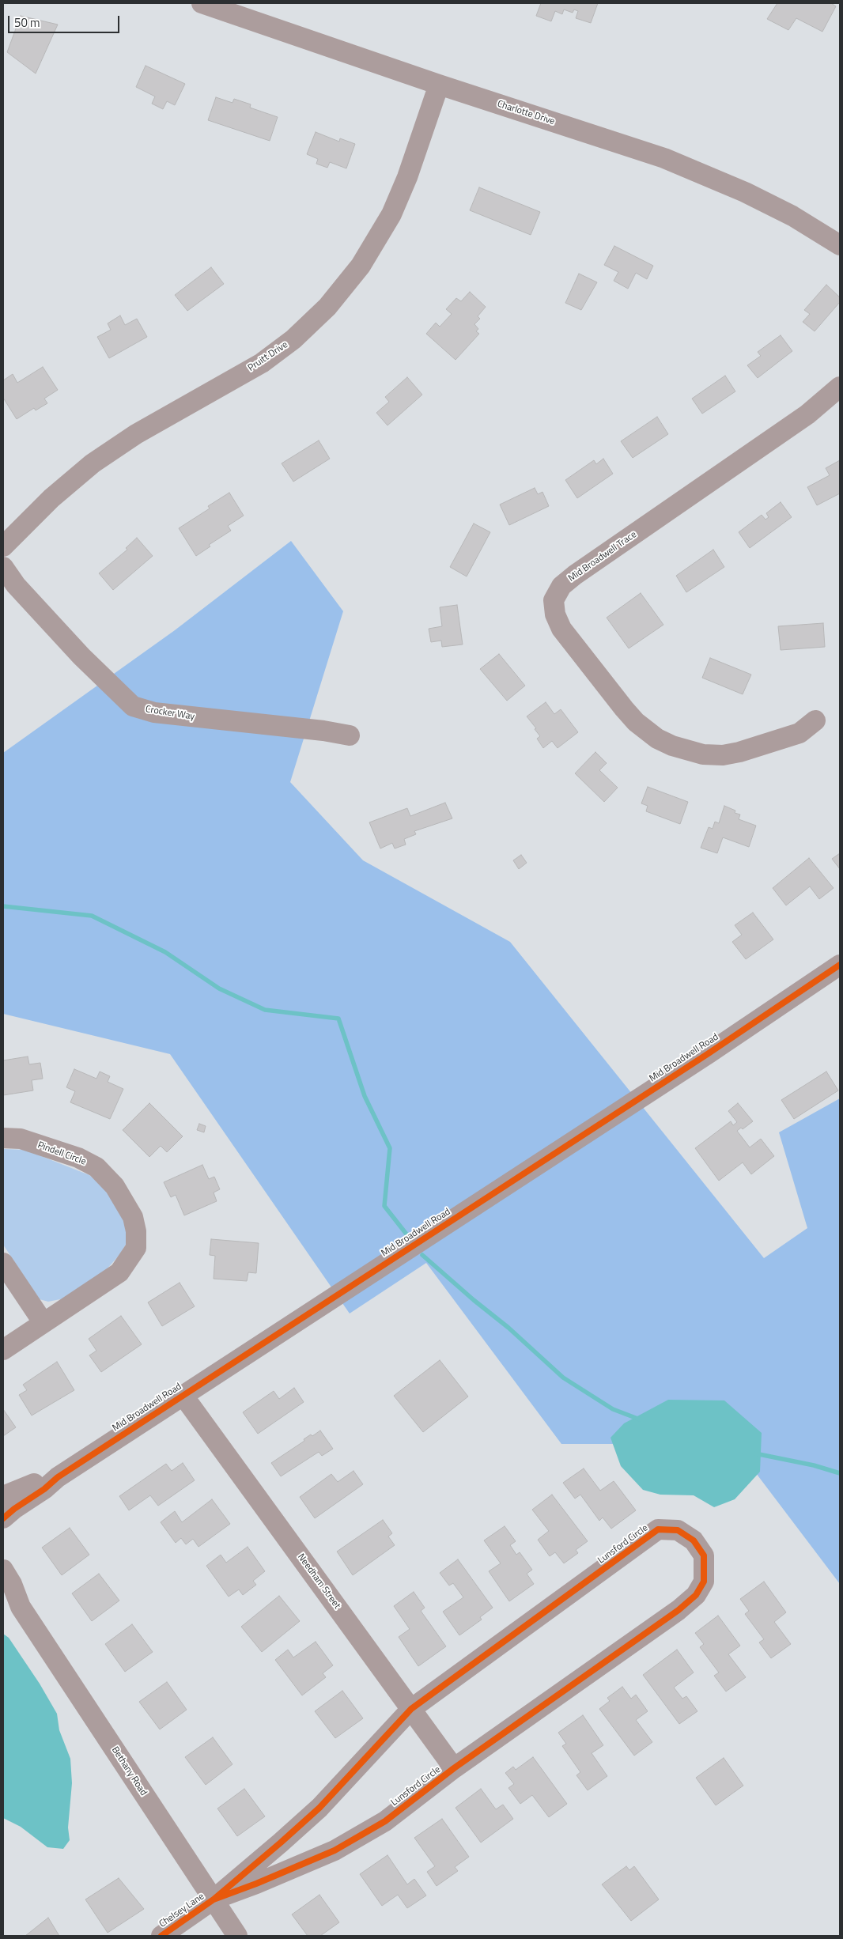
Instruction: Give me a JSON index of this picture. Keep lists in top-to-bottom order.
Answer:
{
  "streets": {
    "street": [
      "Charlotte Drive",
      "Pruitt Drive",
      "Mid Broadwell Trace",
      "Crocker Way",
      "Mid Broadwell Road",
      "Pindell Circle",
      "Lunsford Circle",
      "Needham Street",
      "Bethany Road",
      "Chelsey Lane"
    ]
  },
  "crossings": [
    ["Charlotte Drive", "Pruitt Drive"],
    ["Mid Broadwell Road", "Needham Street"],
    ["Lunsford Circle", "Needham Street"],
    ["Lunsford Circle", "Bethany Road"],
    ["Lunsford Circle", "Chelsey Lane"],
    ["Bethany Road", "Chelsey Lane"]
  ],
  "scale_bar": "50 m"
}
